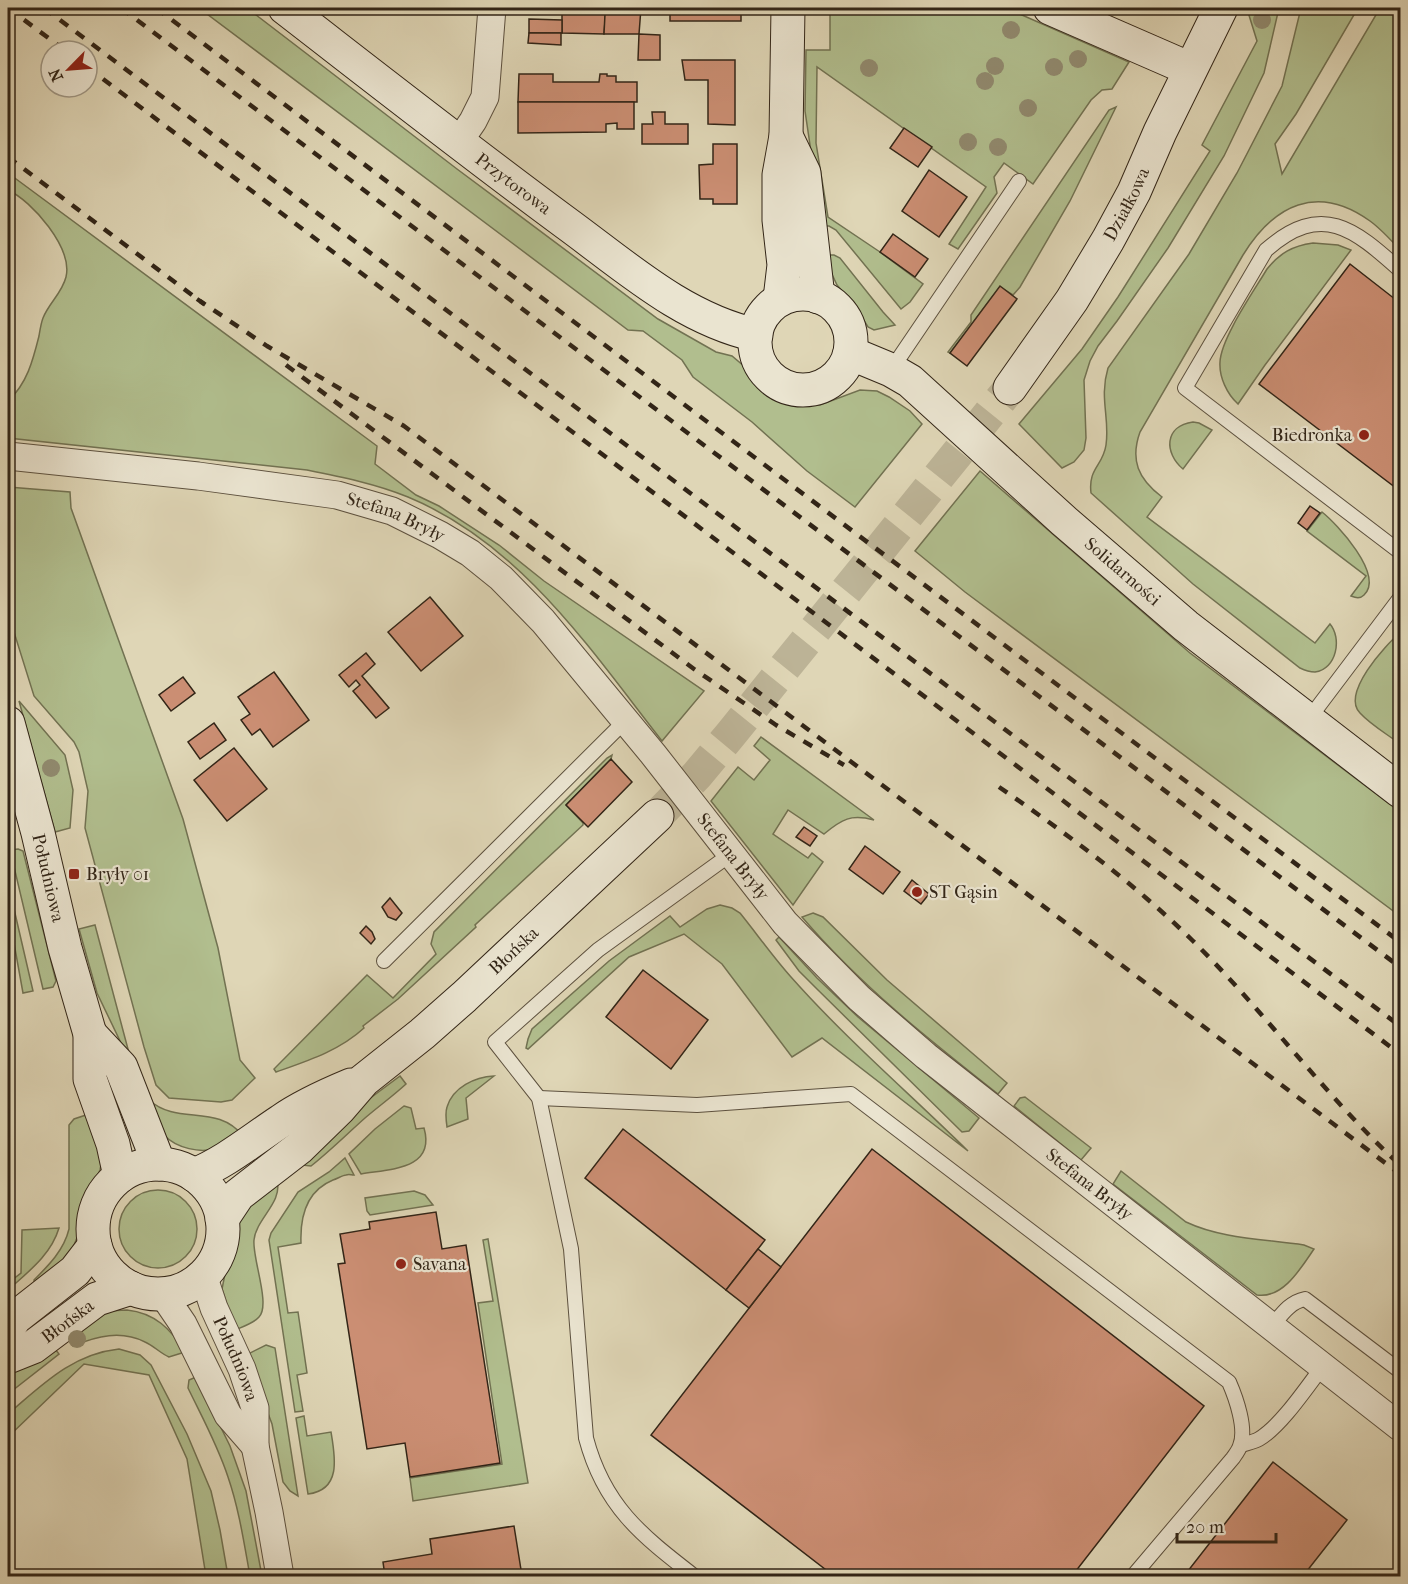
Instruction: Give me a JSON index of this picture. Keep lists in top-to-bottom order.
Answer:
{
  "streets": {
    "street": [
      "Przytorowa",
      "Działkowa",
      "Stefana Bryły",
      "Solidarności",
      "Południowa",
      "Błońska"
    ]
  },
  "crossings": [
    ["Przytorowa", "Solidarności"],
    ["Południowa", "Błońska"]
  ],
  "places": {
    "other": ["Biedronka", "ST Gąsin", "Savana"],
    "transit": ["Bryły 01"]
  },
  "scale_bar": "20 m",
  "north": "bottom left"
}
